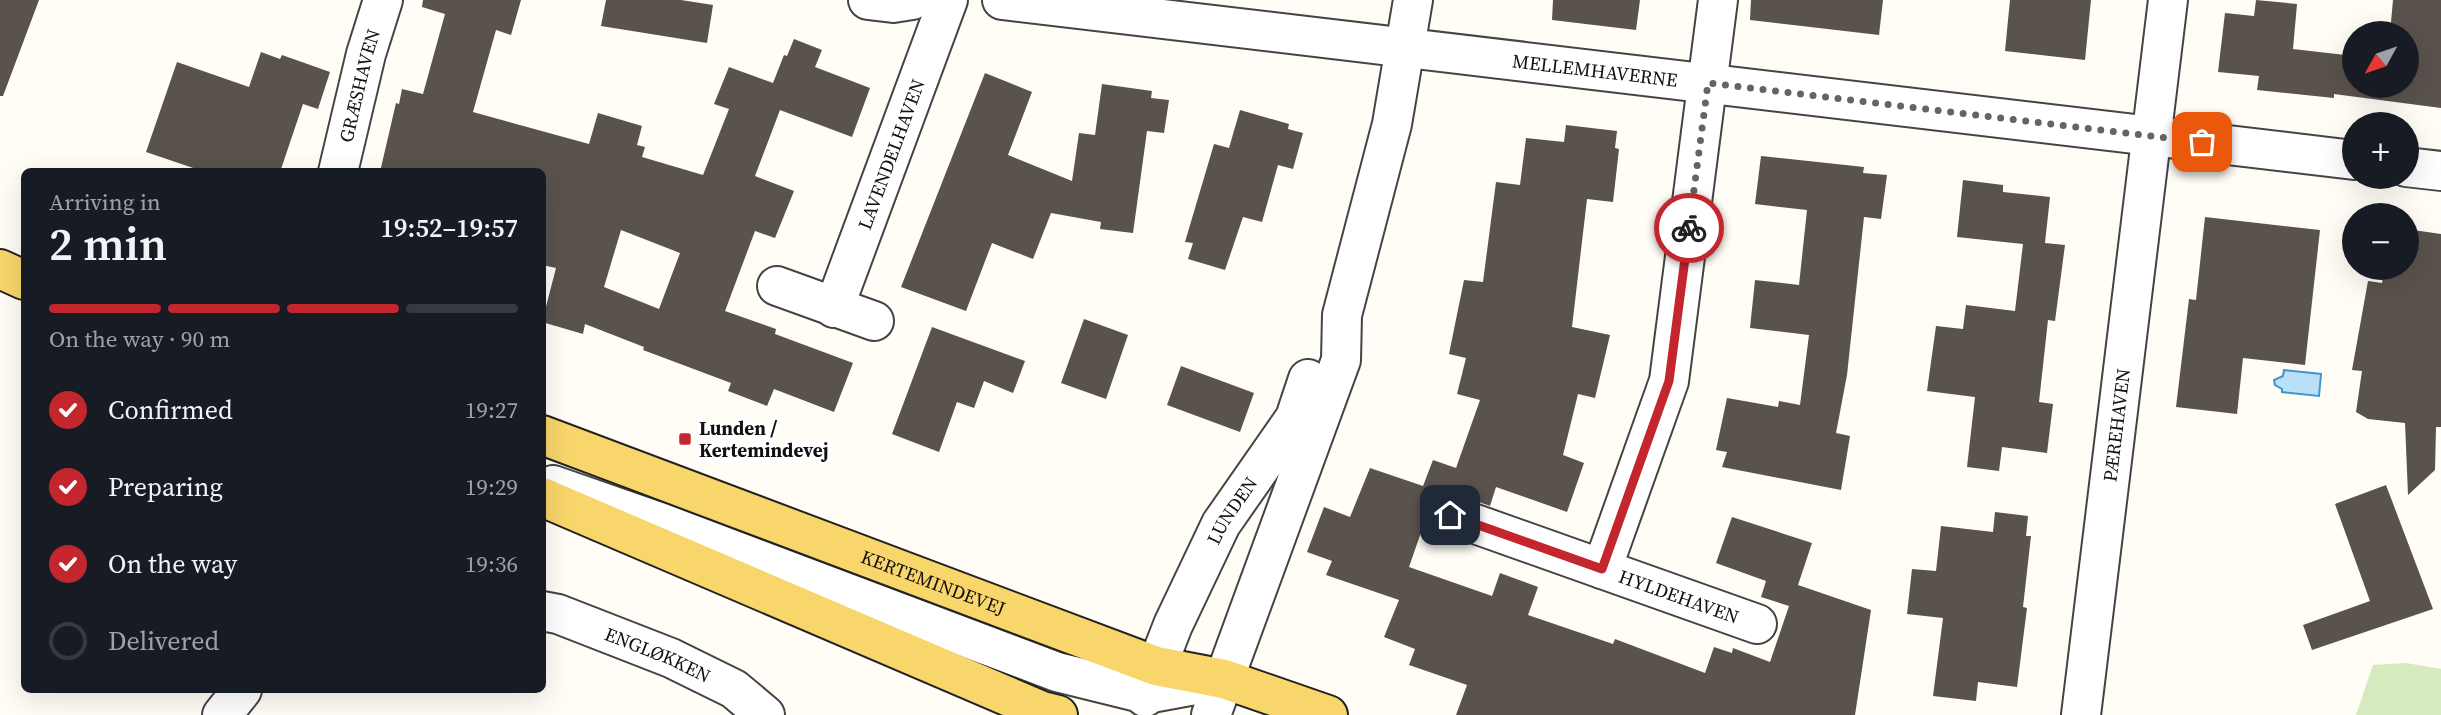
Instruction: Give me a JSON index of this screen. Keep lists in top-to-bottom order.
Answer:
{
  "streets": {
    "main road": ["KERTEMINDEVEJ"],
    "street": [
      "MELLEMHAVERNE",
      "GRÆSHAVEN",
      "LAVENDELHAVEN",
      "PÆREHAVEN",
      "LUNDEN",
      "HYLDEHAVEN",
      "ENGLØKKEN"
    ]
  },
  "crossings": [
    ["MELLEMHAVERNE", "PÆREHAVEN"],
    ["MELLEMHAVERNE", "LUNDEN"],
    ["MELLEMHAVERNE", "HYLDEHAVEN"],
    ["LUNDEN", "KERTEMINDEVEJ"]
  ],
  "places": {
    "transit": ["Lunden / Kertemindevej"]
  },
  "north": "bottom left",
  "page": {
    "map_buttons": ["+", "−"],
    "heading": ["2 min", "Arriving in", "19:52–19:57"],
    "bar": "On the way · 90 m",
    "list": [
      ["Confirmed", "19:27"],
      ["Preparing", "19:29"],
      ["On the way", "19:36"],
      "Delivered"
    ]
  }
}
